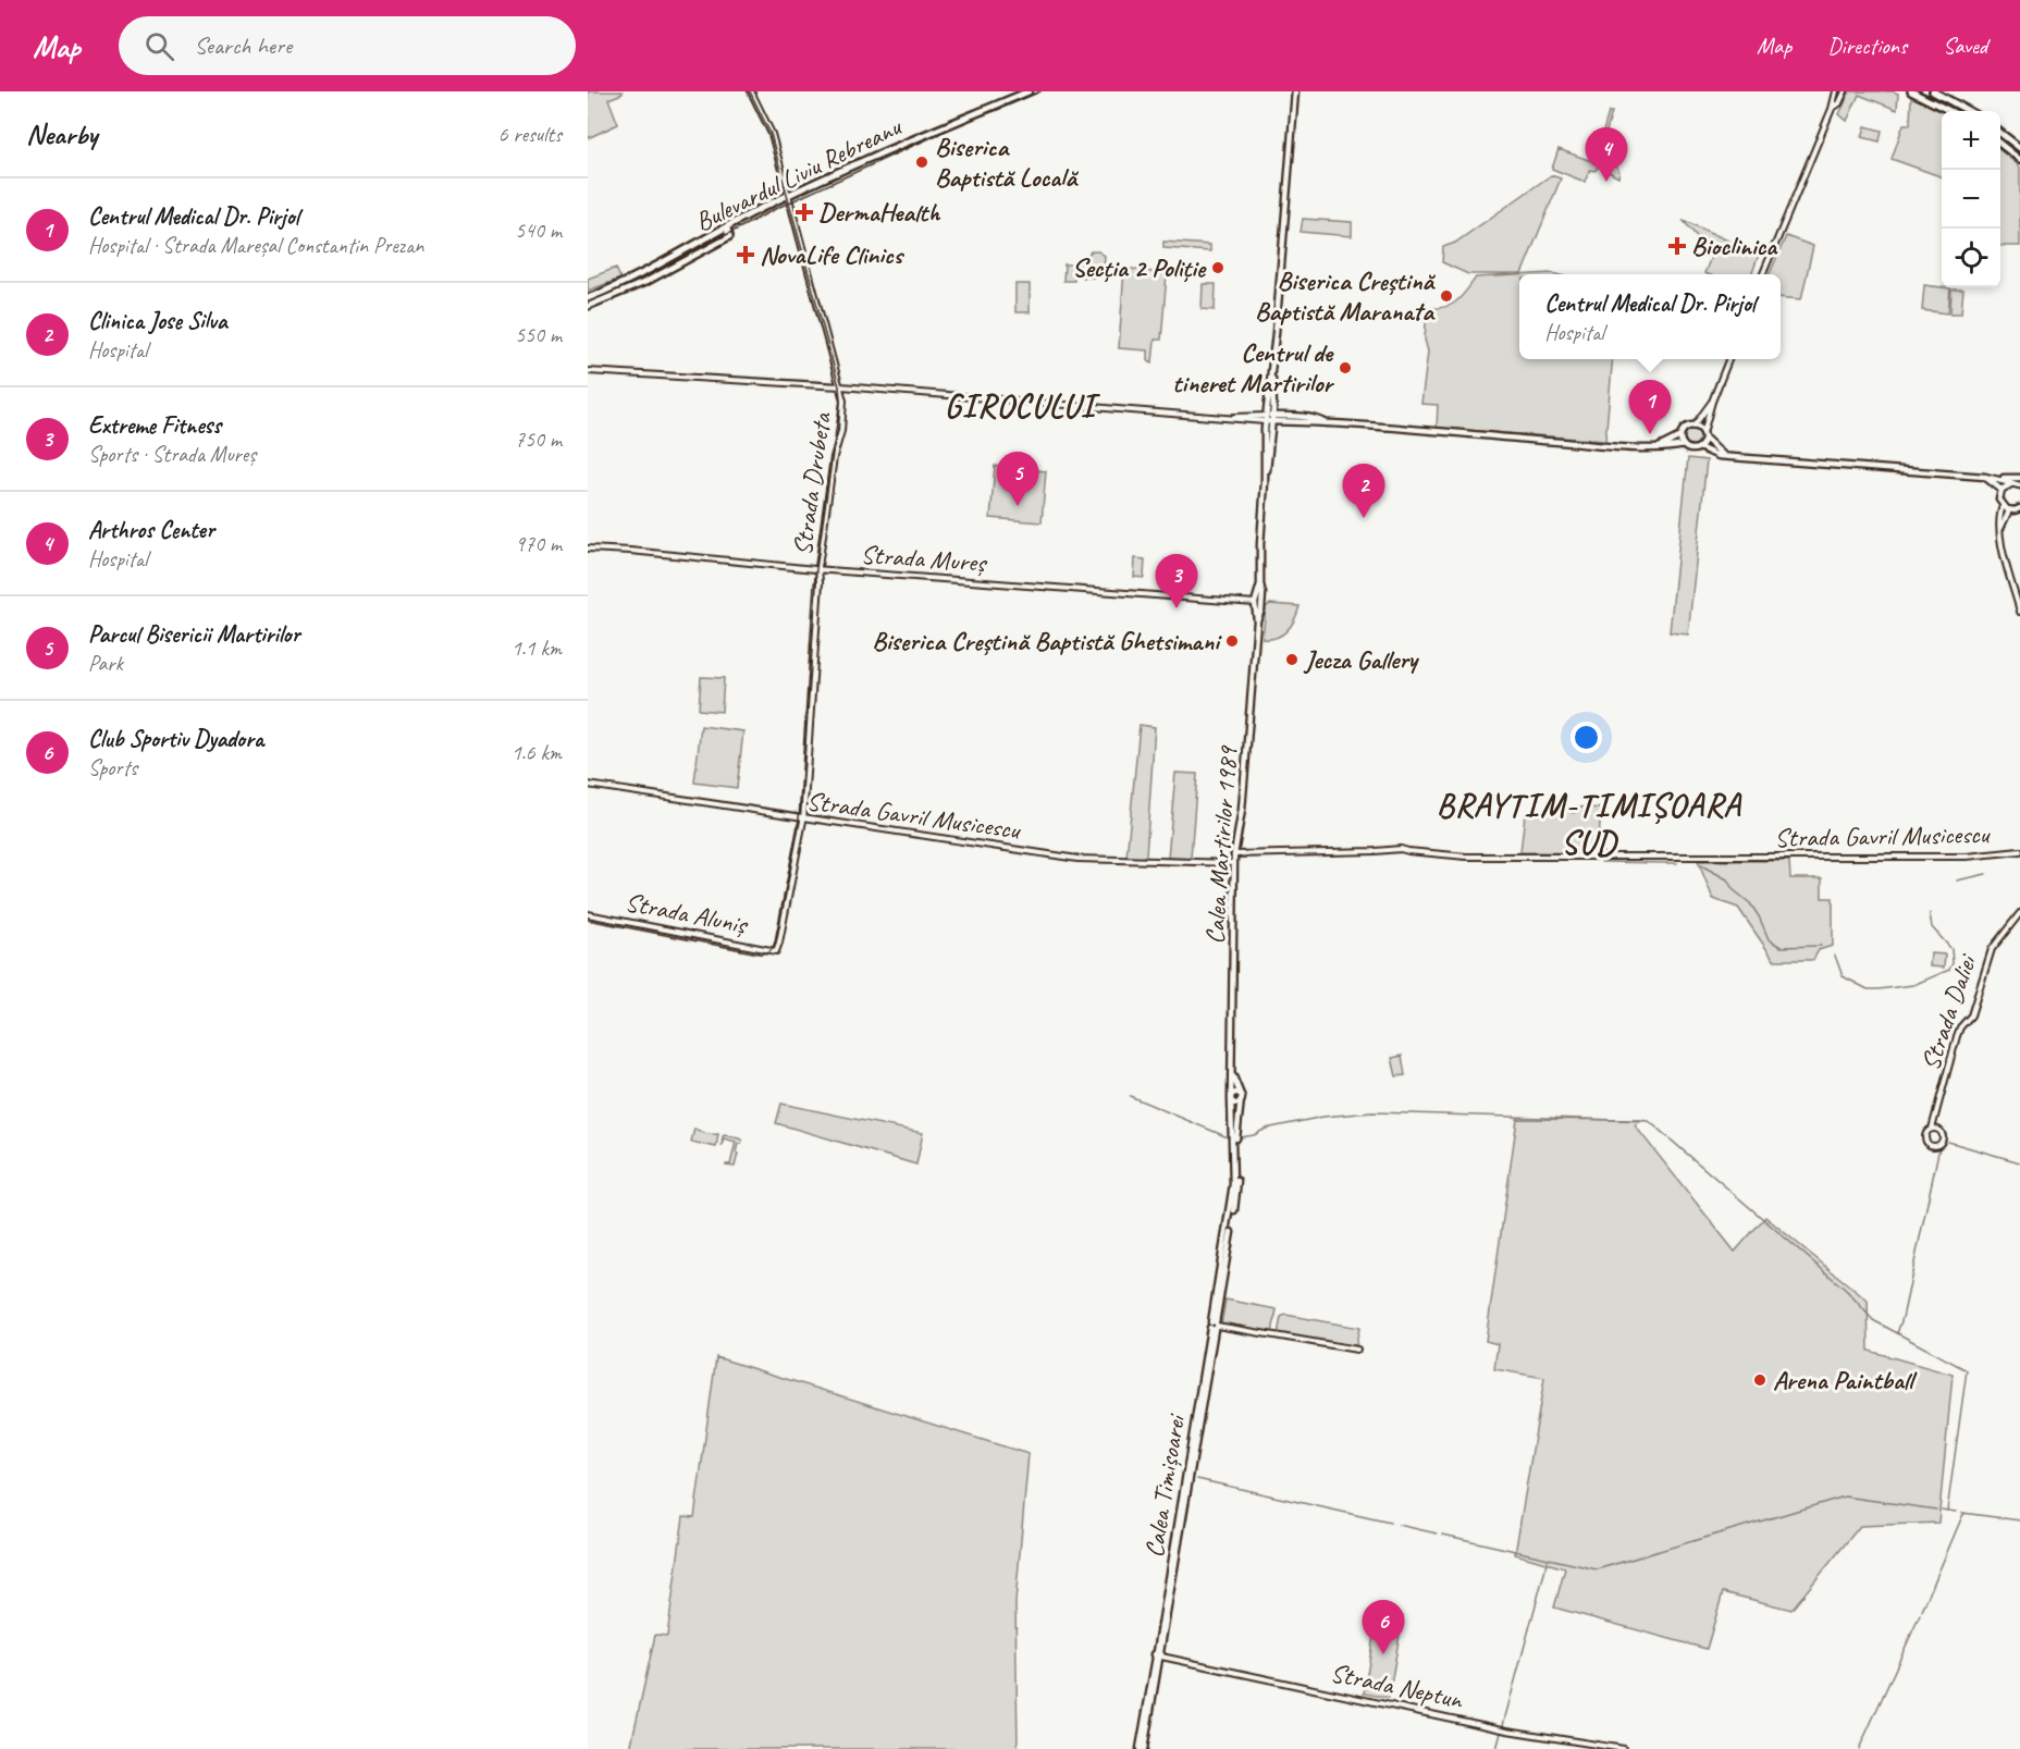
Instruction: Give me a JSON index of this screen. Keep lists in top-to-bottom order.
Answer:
{
  "streets": {
    "main road": ["Bulevardul Liviu Rebreanu", "Calea Martirilor 1989", "Calea Timișoarei"],
    "street": [
      "Strada Drubeta",
      "Strada Mureș",
      "Strada Gavril Musicescu",
      "Strada Aluniș",
      "Strada Daliei",
      "Strada Neptun"
    ]
  },
  "crossings": [
    ["Bulevardul Liviu Rebreanu", "Strada Drubeta"],
    ["Strada Drubeta", "Strada Mureș"],
    ["Strada Drubeta", "Strada Gavril Musicescu"],
    ["Strada Drubeta", "Strada Aluniș"],
    ["Strada Mureș", "Calea Martirilor 1989"],
    ["Strada Gavril Musicescu", "Calea Martirilor 1989"],
    ["Calea Martirilor 1989", "Calea Timișoarei"],
    ["Calea Timișoarei", "Strada Neptun"]
  ],
  "districts": ["GIROCULUI", "BRAYTIM-TIMIȘOARA SUD"],
  "places": {
    "other": [
      "Biserica Baptistă Locală",
      "Secția 2 Poliție",
      "Biserica Creștină Baptistă Maranata",
      "Centrul de tineret Martirilor",
      "Biserica Creștină Baptistă Ghetsimani",
      "Jecza Gallery",
      "Arena Paintball"
    ],
    "health": ["DermaHealth", "Bioclinica", "NovaLife Clinics"]
  },
  "page": {
    "header": "Map",
    "search": "Search here",
    "nav": ["Map", "Directions", "Saved"],
    "heading": ["Nearby", "6 results"],
    "map_buttons": ["+", "−"],
    "pins": [
      "4",
      "1",
      "5",
      "2",
      "3",
      "6"
    ],
    "list": [
      {
        "mark": "1",
        "name": "Centrul Medical Dr. Pirjol",
        "note": "Hospital · Strada Mareșal Constantin Prezan",
        "value": "540 m"
      },
      {
        "mark": "2",
        "name": "Clinica Jose Silva",
        "note": "Hospital",
        "value": "550 m"
      },
      {
        "mark": "3",
        "name": "Extreme Fitness",
        "note": "Sports · Strada Mureș",
        "value": "750 m"
      },
      {
        "mark": "4",
        "name": "Arthros Center",
        "note": "Hospital",
        "value": "970 m"
      },
      {
        "mark": "5",
        "name": "Parcul Bisericii Martirilor",
        "note": "Park",
        "value": "1.1 km"
      },
      {
        "mark": "6",
        "name": "Club Sportiv Dyadora",
        "note": "Sports",
        "value": "1.6 km"
      }
    ],
    "popup": ["Centrul Medical Dr. Pirjol", "Hospital"]
  }
}
